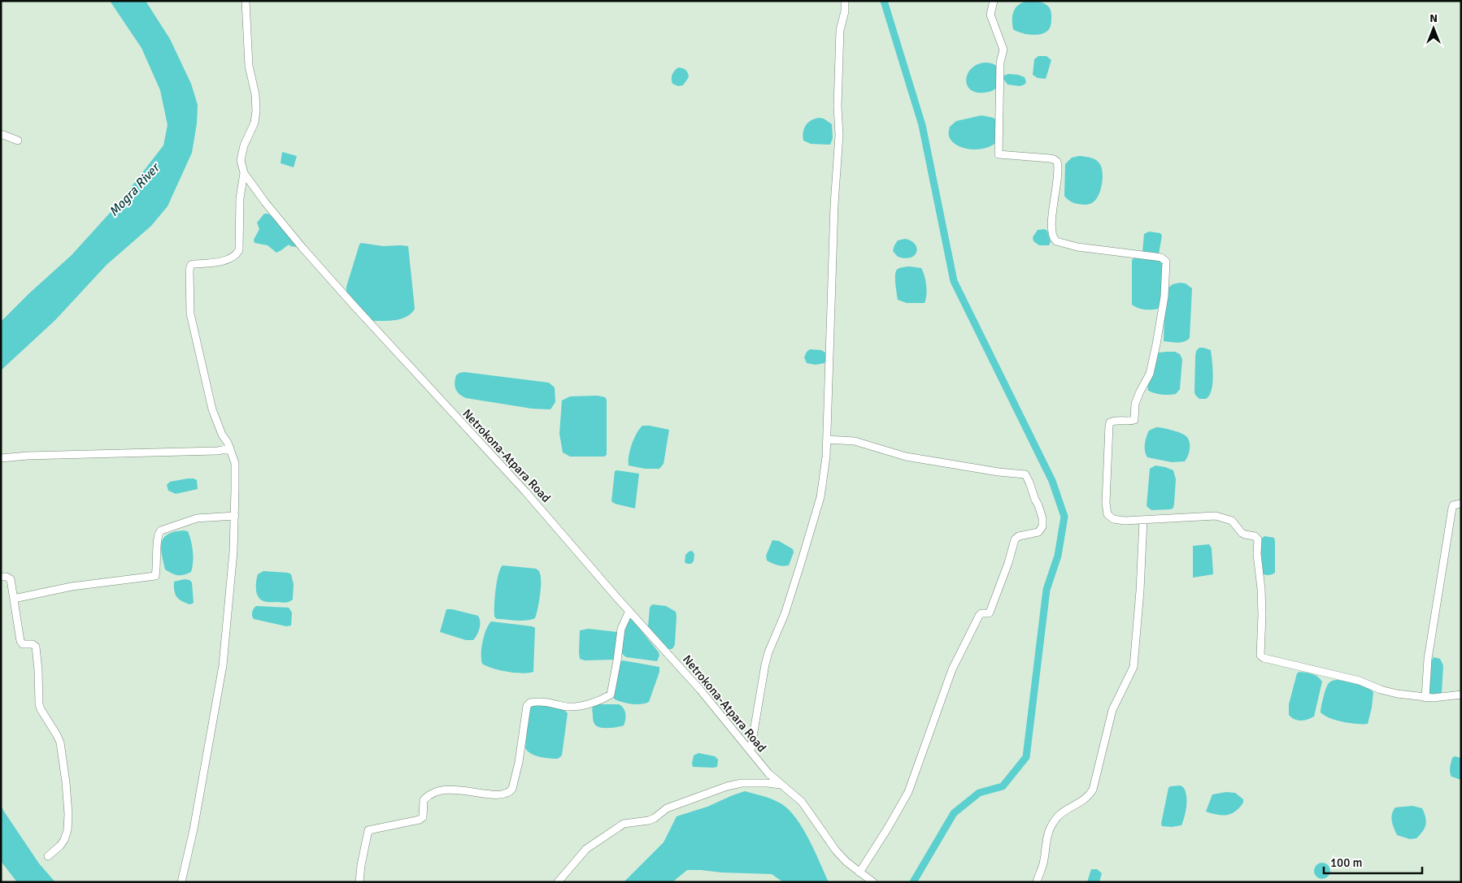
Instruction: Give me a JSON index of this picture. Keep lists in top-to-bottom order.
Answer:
{
  "streets": {
    "street": ["Netrokona-Atpara Road"]
  },
  "water": ["Mogra River"],
  "scale_bar": "100 m",
  "north": "top"
}
